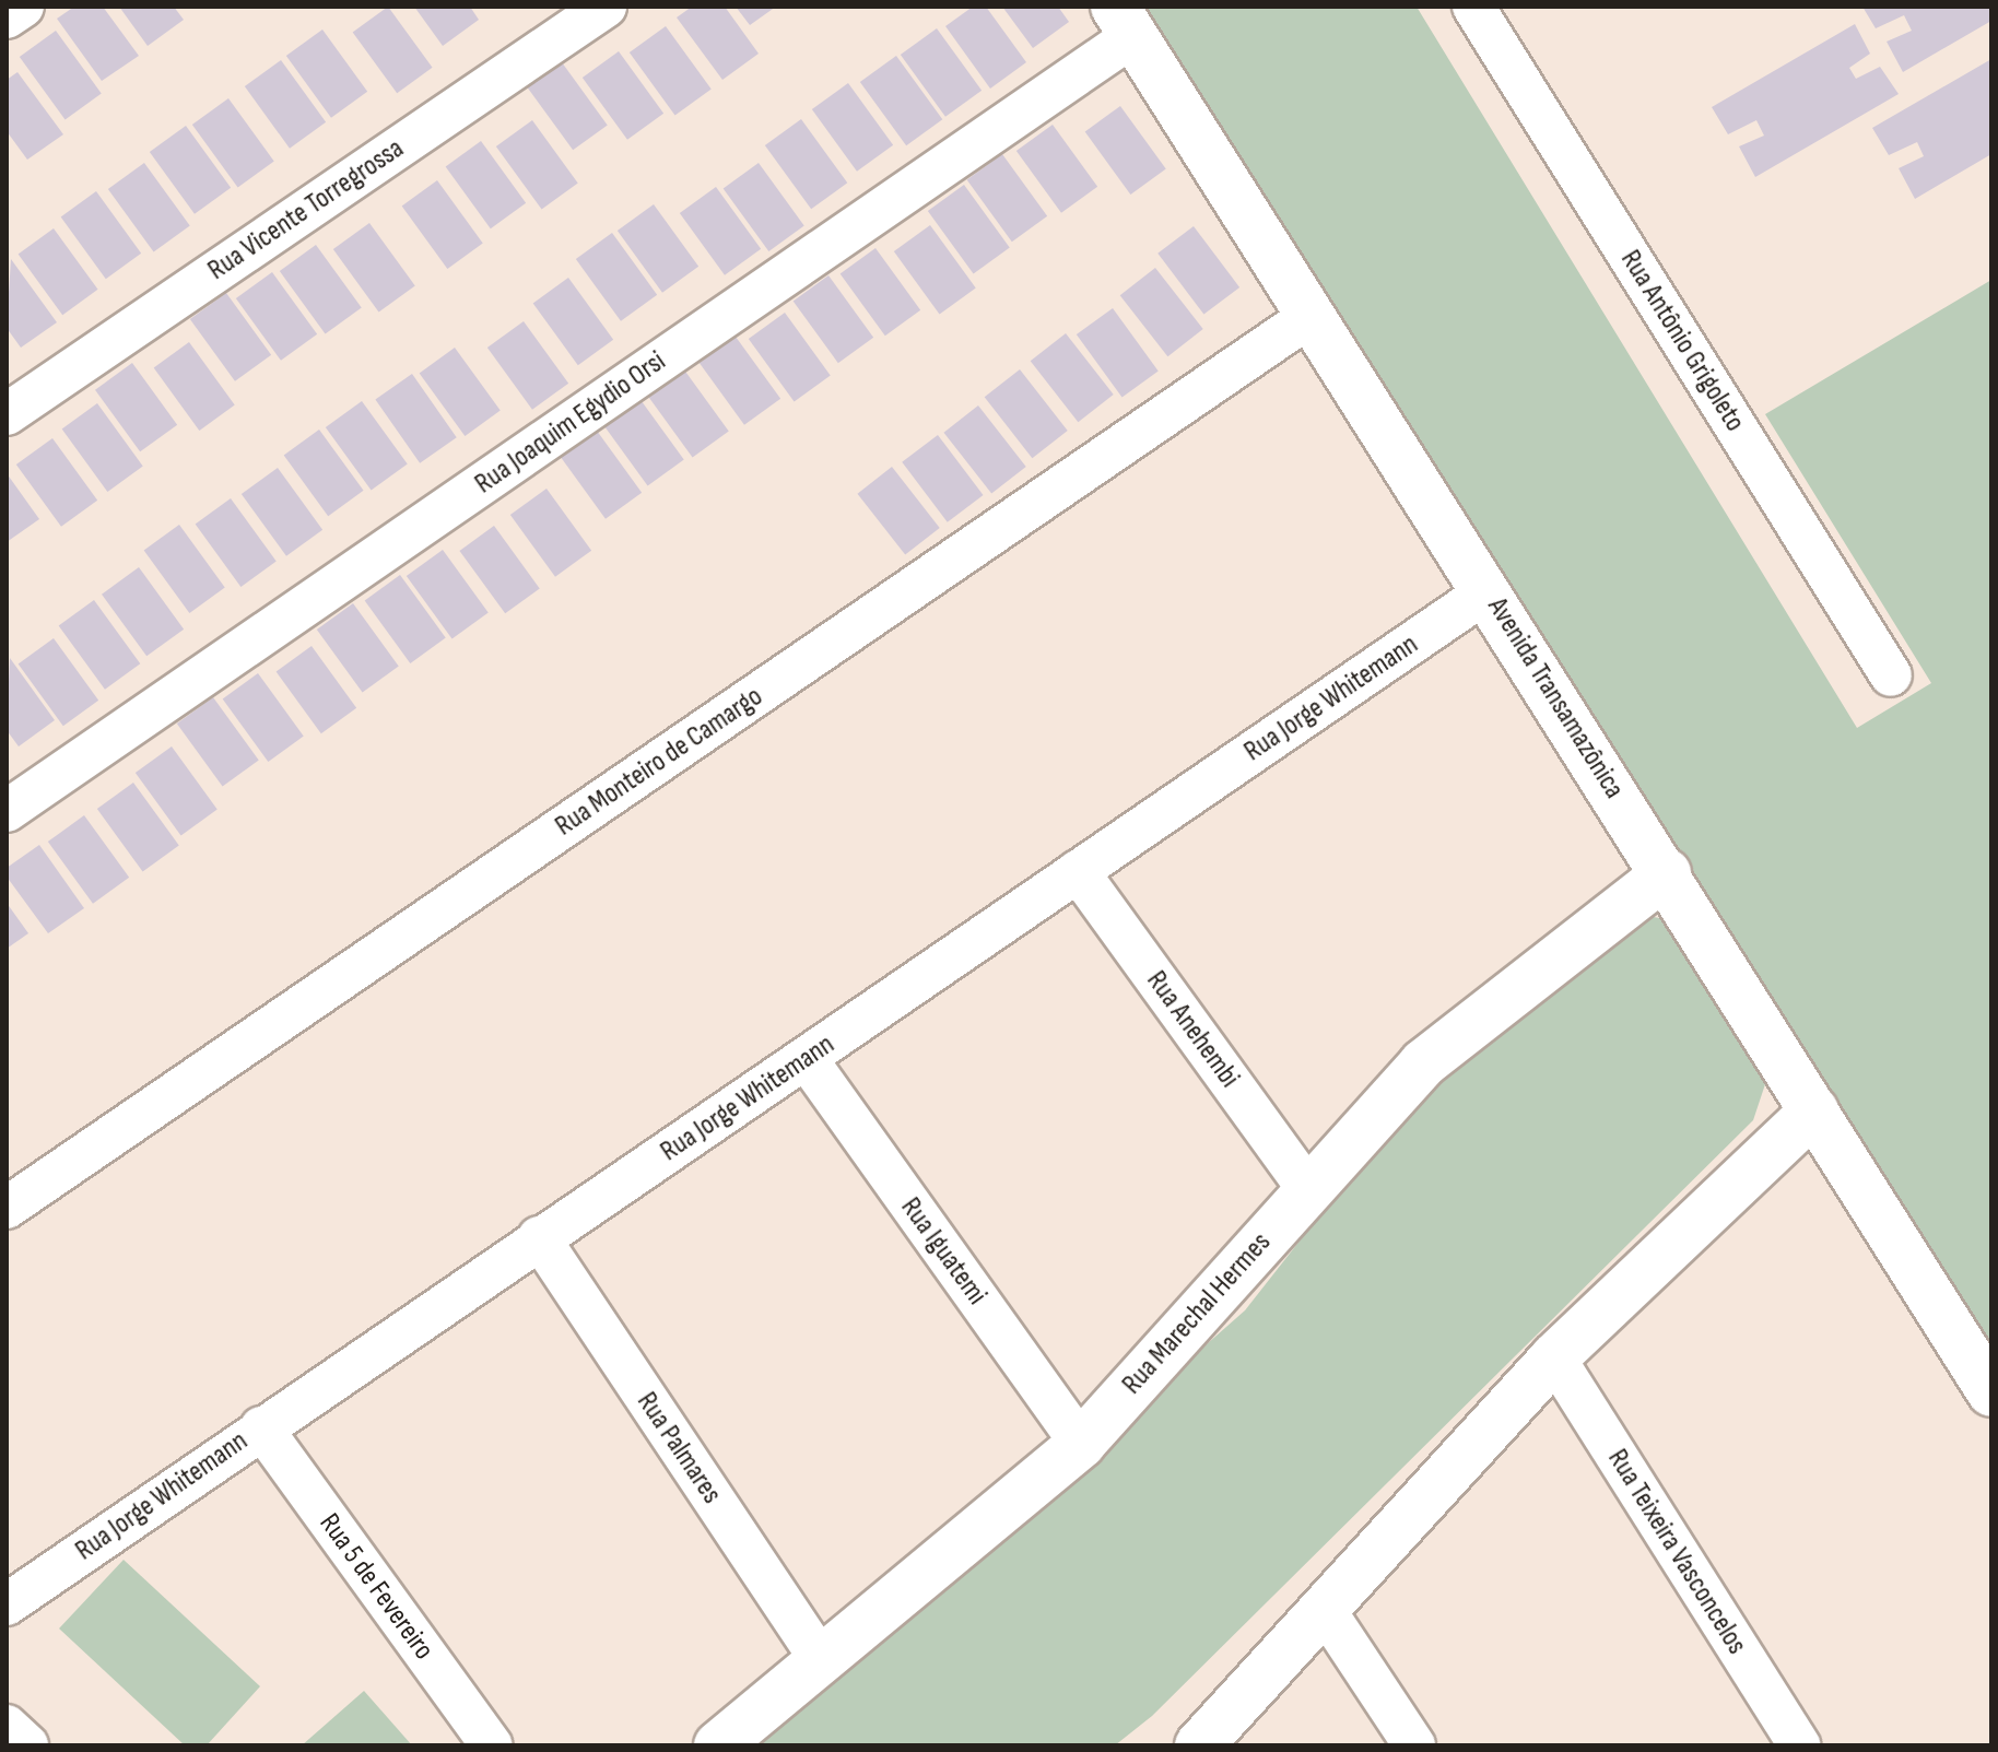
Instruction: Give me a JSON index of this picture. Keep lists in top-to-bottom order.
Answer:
{
  "streets": {
    "street": [
      "Rua Vicente Torregrossa",
      "Rua Antônio Grigoleto",
      "Rua Joaquim Egydio Orsi",
      "Rua Jorge Whitemann",
      "Avenida Transamazônica",
      "Rua Monteiro de Camargo",
      "Rua Anehembi",
      "Rua Iguatemi",
      "Rua Marechal Hermes",
      "Rua Palmares",
      "Rua Teixeira Vasconcelos",
      "Rua 5 de Fevereiro"
    ]
  },
  "crossings": [
    ["Rua Joaquim Egydio Orsi", "Avenida Transamazônica"],
    ["Rua Jorge Whitemann", "Avenida Transamazônica"],
    ["Rua Jorge Whitemann", "Rua Anehembi"],
    ["Rua Jorge Whitemann", "Rua Iguatemi"],
    ["Rua Jorge Whitemann", "Rua Palmares"],
    ["Rua Jorge Whitemann", "Rua 5 de Fevereiro"],
    ["Avenida Transamazônica", "Rua Monteiro de Camargo"],
    ["Avenida Transamazônica", "Rua Marechal Hermes"],
    ["Rua Anehembi", "Rua Marechal Hermes"],
    ["Rua Iguatemi", "Rua Marechal Hermes"],
    ["Rua Marechal Hermes", "Rua Palmares"]
  ]
}
